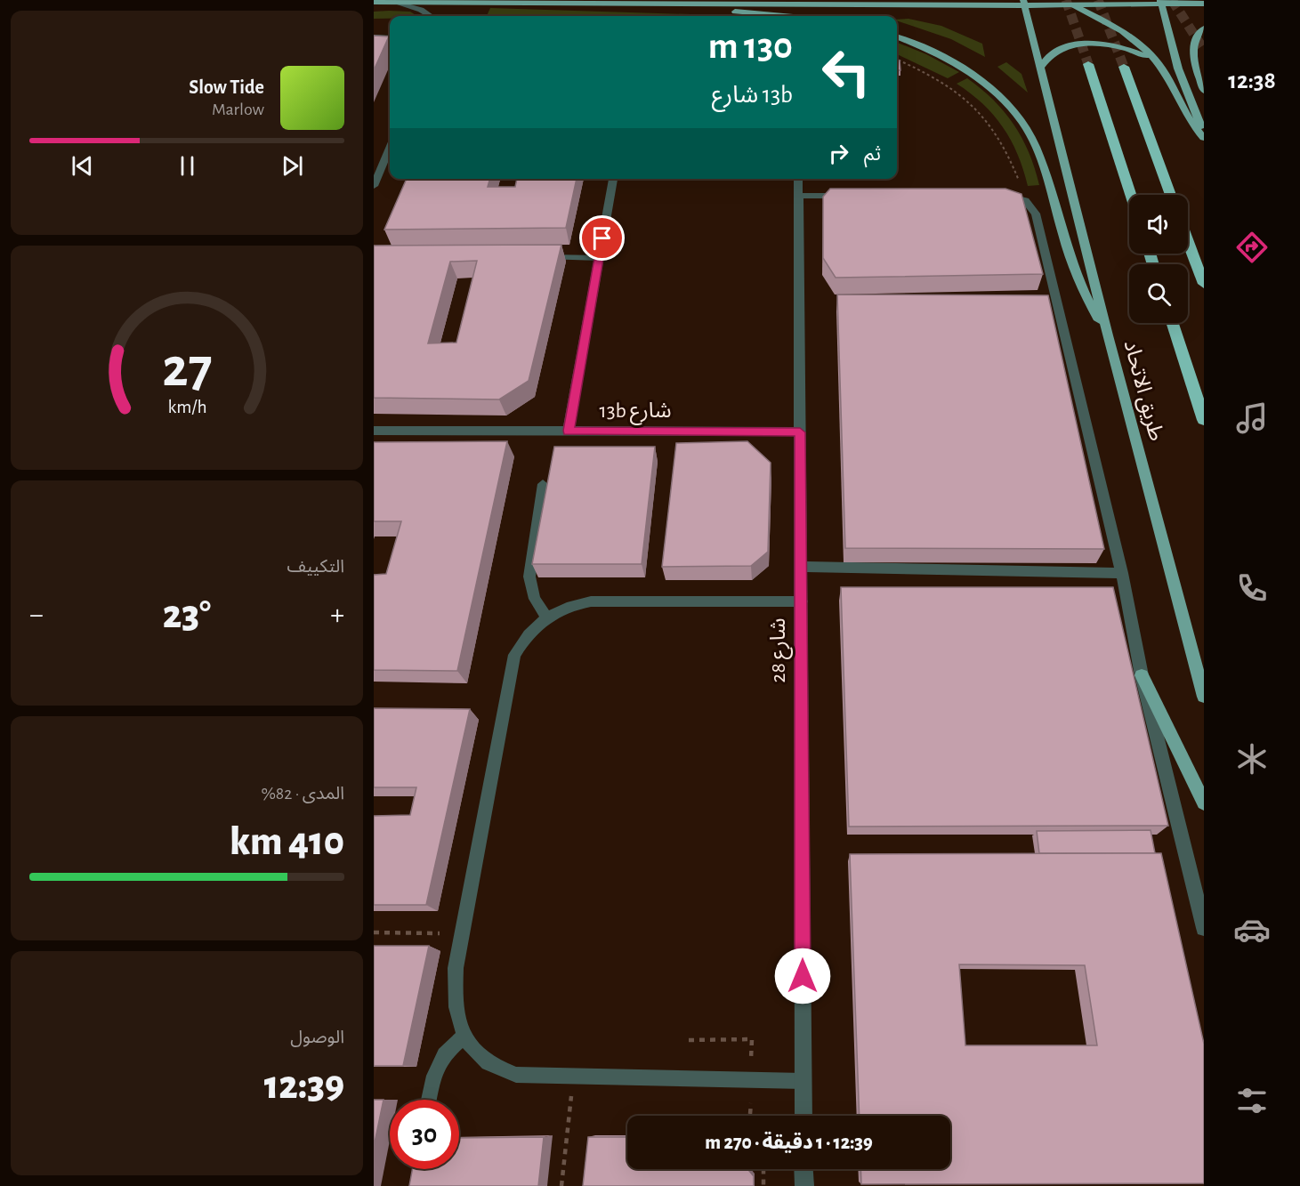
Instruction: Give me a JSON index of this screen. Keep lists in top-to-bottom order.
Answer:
{
  "streets": {
    "main road": ["طريق الاتحاد"],
    "street": ["13b شارع", "شارع 28"]
  },
  "crossings": [
    ["13b شارع", "شارع 28"]
  ],
  "page": {
    "tabs": "12:38",
    "turn": ["130 m", "13b شارع"],
    "song": ["Slow Tide", "Marlow"],
    "then": "ثم",
    "tile": [
      "التكييف",
      ["المدى · 82%", "410 km"],
      ["الوصول", "12:39"]
    ],
    "heat": ["−", "23°", "+"],
    "limit": "30",
    "trip": "12:39 · 1 دقيقة · 270 m",
    "gauge": ["27", "km/h"]
  }
}
